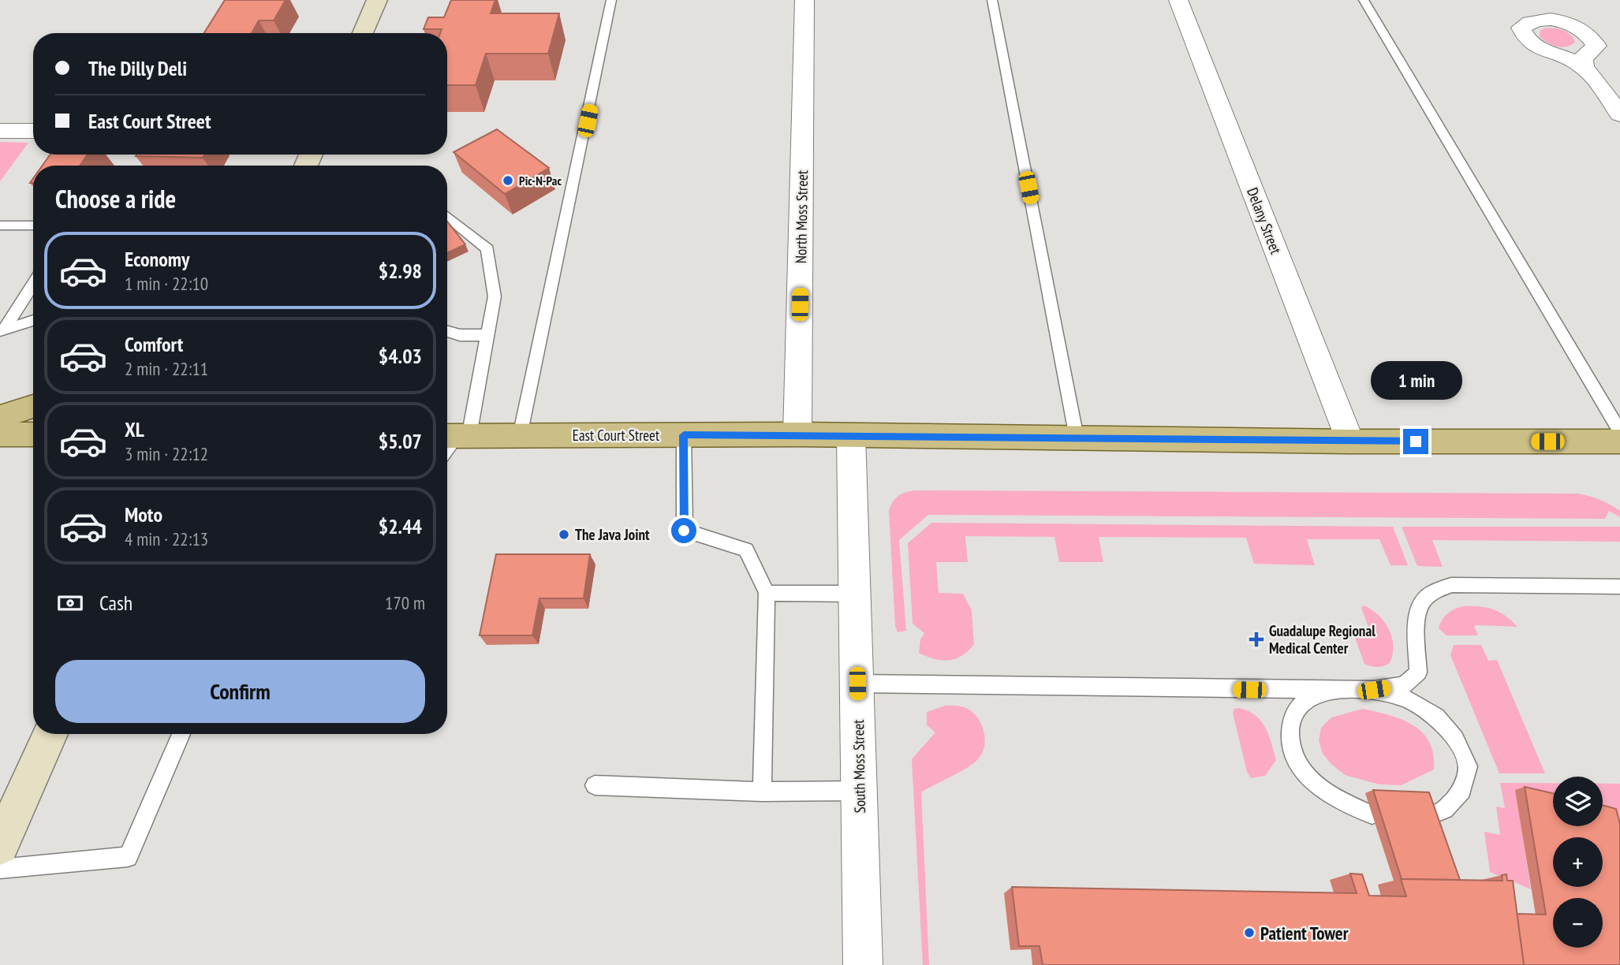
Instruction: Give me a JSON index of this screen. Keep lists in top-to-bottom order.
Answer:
{
  "streets": {
    "main road": ["East Court Street"],
    "street": ["North Moss Street", "Delany Street", "South Moss Street"]
  },
  "crossings": [
    ["North Moss Street", "East Court Street"],
    ["Delany Street", "East Court Street"],
    ["East Court Street", "South Moss Street"]
  ],
  "places": {
    "other": ["Pic-N-Pac", "The Java Joint", "Patient Tower"],
    "health": ["Guadalupe Regional Medical Center"]
  },
  "page": {
    "banner": ["The Dilly Deli", "East Court Street"],
    "heading": "Choose a ride",
    "list": [
      {
        "name": "Economy",
        "note": "1 min · 22:10",
        "value": "$2.98"
      },
      {
        "name": "Comfort",
        "note": "2 min · 22:11",
        "value": "$4.03"
      },
      {
        "name": "XL",
        "note": "3 min · 22:12",
        "value": "$5.07"
      },
      {
        "name": "Moto",
        "note": "4 min · 22:13",
        "value": "$2.44"
      }
    ],
    "bubble": "1 min",
    "pay": ["Cash", "170 m"],
    "buttons": "Confirm",
    "map_buttons": ["+", "−"]
  }
}
